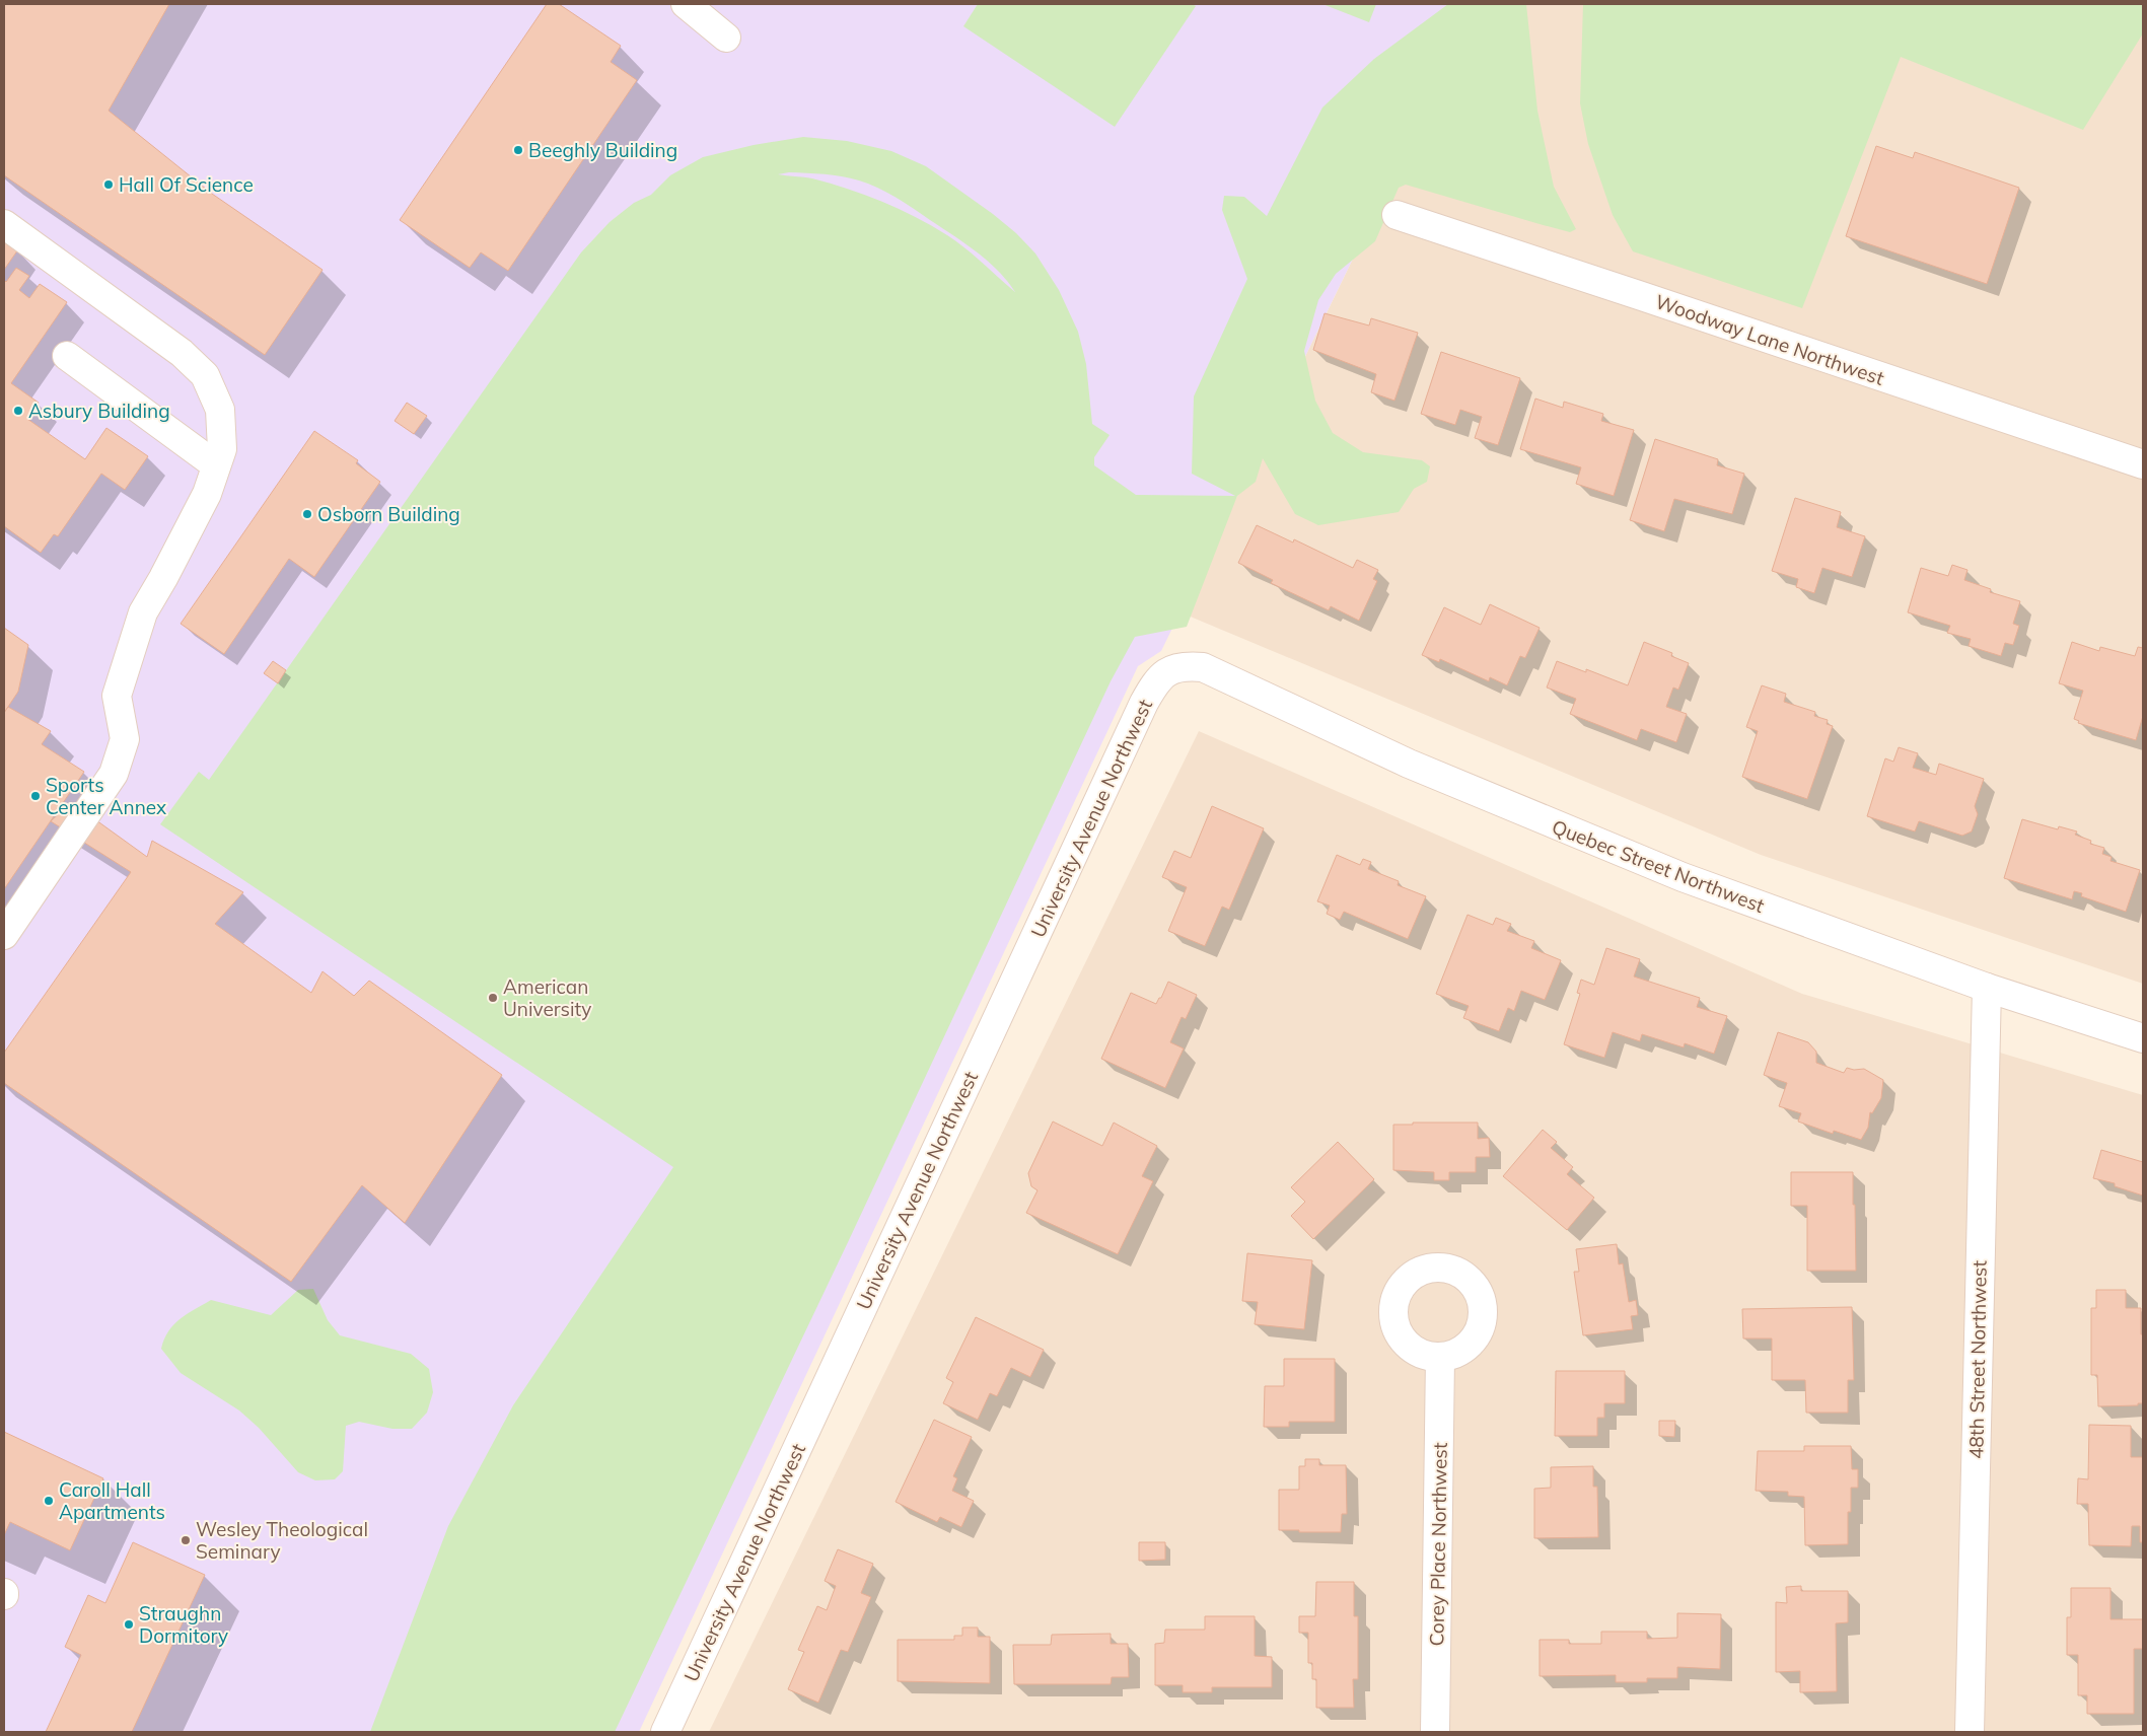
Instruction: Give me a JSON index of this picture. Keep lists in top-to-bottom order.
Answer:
{
  "streets": {
    "street": [
      "Woodway Lane Northwest",
      "University Avenue Northwest",
      "Quebec Street Northwest",
      "48th Street Northwest",
      "Corey Place Northwest"
    ]
  },
  "crossings": [
    ["University Avenue Northwest", "Quebec Street Northwest"],
    ["Quebec Street Northwest", "48th Street Northwest"]
  ],
  "places": [
    "Beeghly Building",
    "Hall Of Science",
    "Asbury Building",
    "Osborn Building",
    "Sports Center Annex",
    "American University",
    "Caroll Hall Apartments",
    "Wesley Theological Seminary",
    "Straughn Dormitory"
  ]
}
